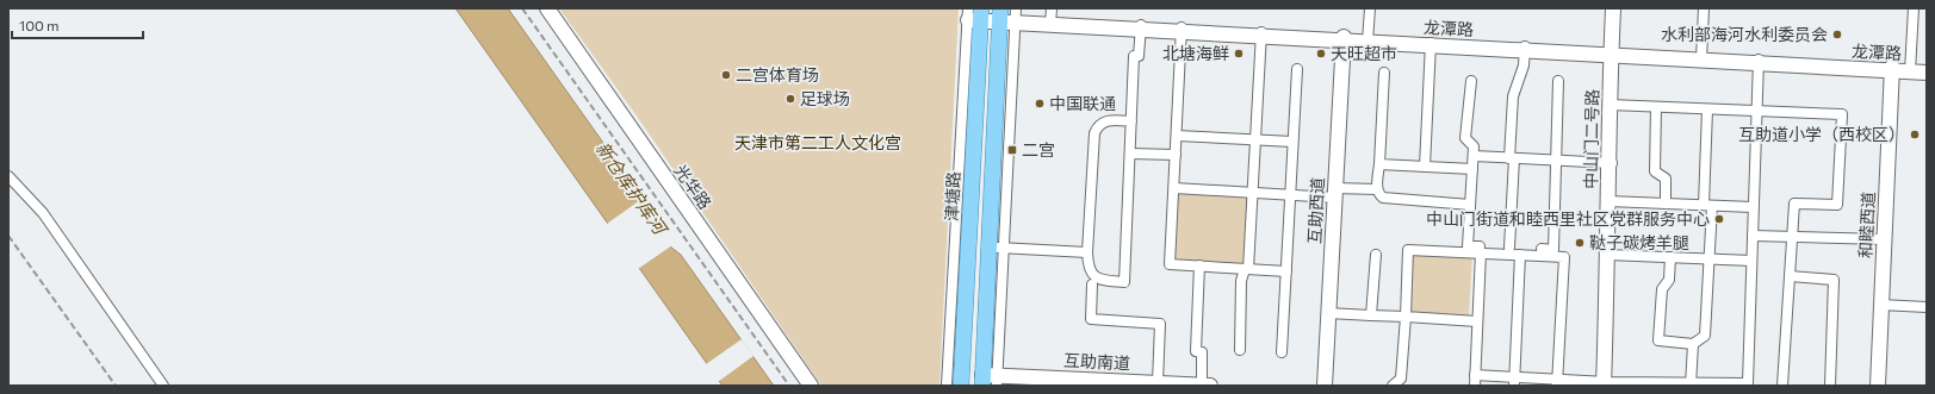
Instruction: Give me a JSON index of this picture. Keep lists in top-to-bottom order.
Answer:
{
  "streets": {
    "main road": ["津塘路"],
    "street": [
      "龙潭路",
      "中山门二号路",
      "光华路",
      "互助西道",
      "和睦西道",
      "互助南道"
    ]
  },
  "crossings": [
    ["龙潭路", "中山门二号路"],
    ["龙潭路", "津塘路"],
    ["龙潭路", "互助西道"],
    ["龙潭路", "和睦西道"]
  ],
  "water": ["新仓库护库河"],
  "parks": ["天津市第二工人文化宫"],
  "places": {
    "other": [
      "水利部海河水利委员会",
      "北塘海鲜",
      "天旺超市",
      "二宫体育场",
      "足球场",
      "中国联通",
      "互助道小学（西校区）",
      "中山门街道和睦西里社区党群服务中心",
      "鞑子碳烤羊腿"
    ],
    "transit": ["二宫"]
  },
  "scale_bar": "100 m"
}
